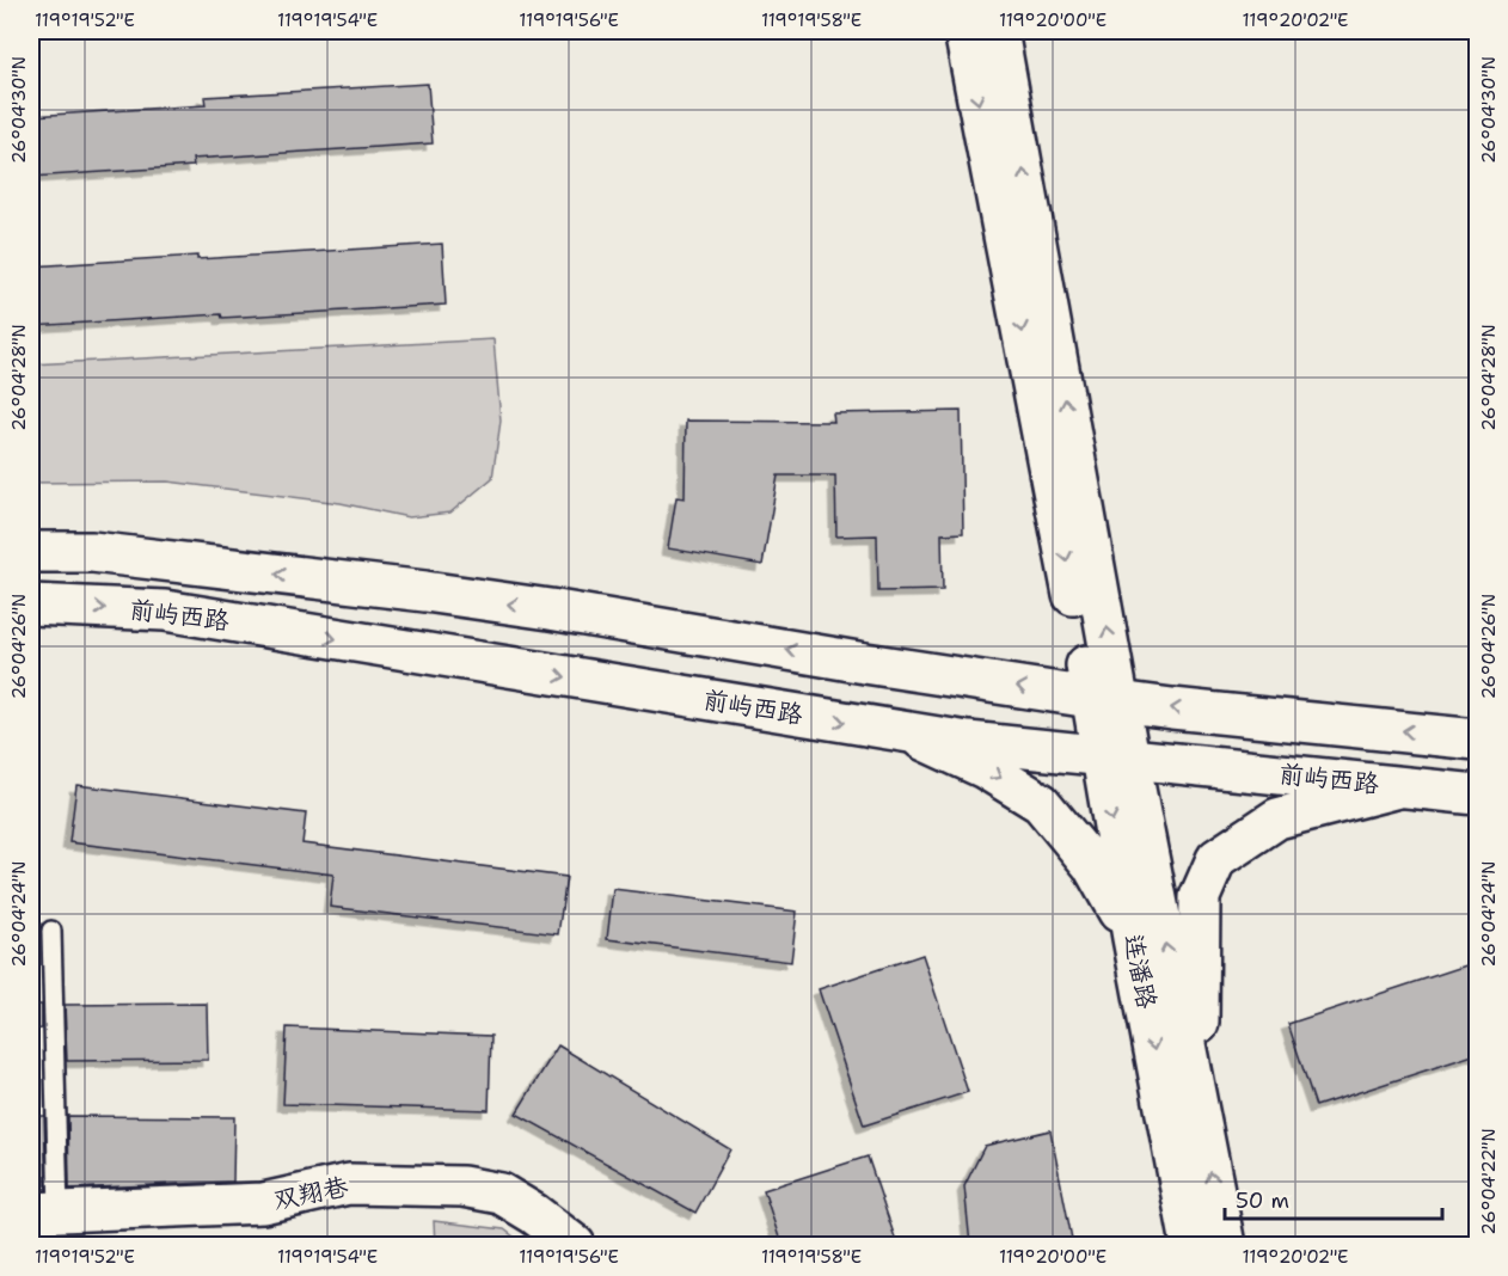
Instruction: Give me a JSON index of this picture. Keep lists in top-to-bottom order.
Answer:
{
  "streets": {
    "main road": ["前屿西路", "连潘路", "双翔巷"]
  },
  "crossings": [
    ["前屿西路", "连潘路"]
  ],
  "scale_bar": "50 m",
  "coordinates": [
    "119°19'52\"E",
    "119°19'54\"E",
    "119°19'56\"E",
    "119°19'58\"E",
    "119°20'00\"E",
    "119°20'02\"E",
    "26°04'30\"N",
    "26°04'28\"N",
    "26°04'26\"N",
    "26°04'24\"N",
    "26°04'22\"N"
  ]
}
